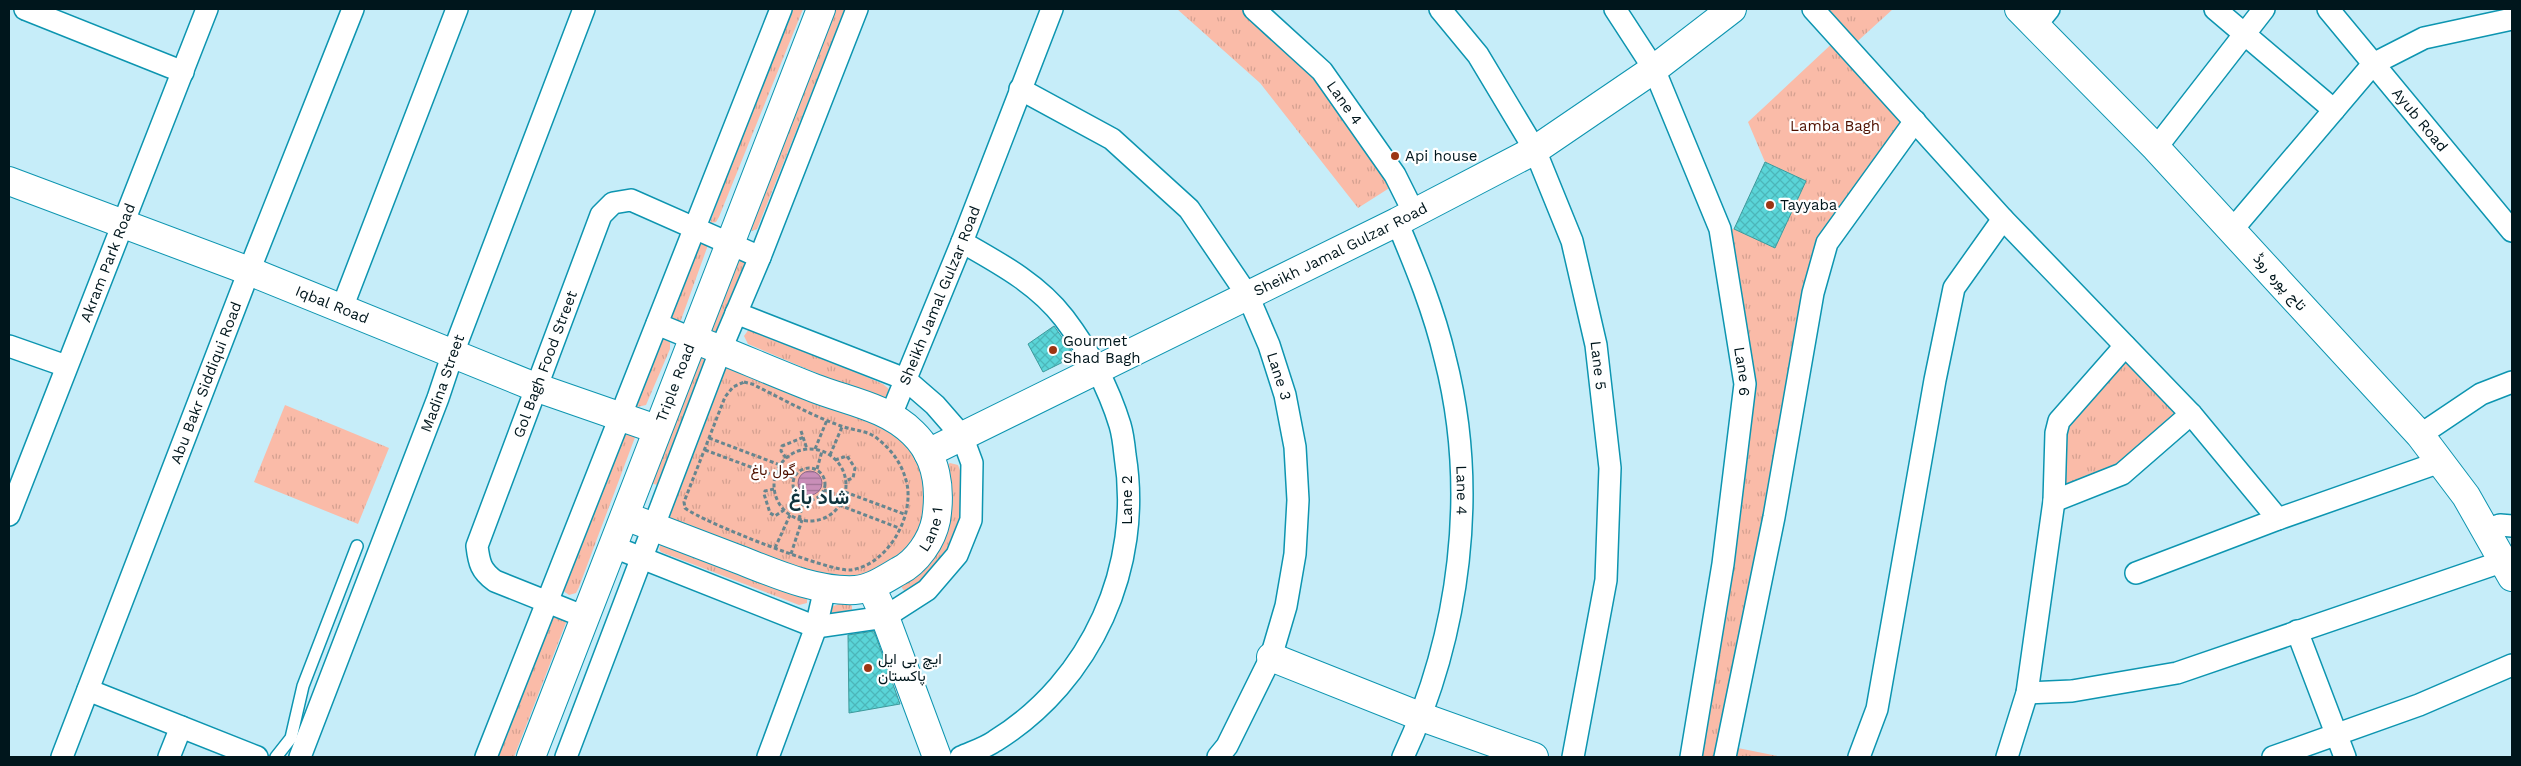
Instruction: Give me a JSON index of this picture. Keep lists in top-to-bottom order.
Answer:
{
  "streets": {
    "main road": [
      "Sheikh Jamal Gulzar Road",
      "تاج پورہ روڈ",
      "Iqbal Road",
      "Triple Road",
      "Lane 1"
    ],
    "street": [
      "Lane 4",
      "Ayub Road",
      "Akram Park Road",
      "Gol Bagh Food Street",
      "Lane 5",
      "Lane 6",
      "Lane 3",
      "Abu Bakr Siddiqui Road",
      "Madina Street",
      "Lane 2"
    ]
  },
  "crossings": [
    ["Lane 4", "Sheikh Jamal Gulzar Road"],
    ["Sheikh Jamal Gulzar Road", "Lane 5"],
    ["Sheikh Jamal Gulzar Road", "Lane 6"],
    ["Sheikh Jamal Gulzar Road", "Lane 3"],
    ["Sheikh Jamal Gulzar Road", "Lane 2"],
    ["Sheikh Jamal Gulzar Road", "Lane 1"],
    ["Akram Park Road", "Iqbal Road"],
    ["Iqbal Road", "Gol Bagh Food Street"],
    ["Iqbal Road", "Abu Bakr Siddiqui Road"],
    ["Iqbal Road", "Triple Road"],
    ["Iqbal Road", "Madina Street"],
    ["Gol Bagh Food Street", "Triple Road"],
    ["Triple Road", "Lane 1"]
  ],
  "districts": ["شاد باٰغ"],
  "parks": ["Lamba Bagh", "گول باغ"],
  "places": [
    "Api house",
    "Tayyaba",
    "Gourmet Shad Bagh",
    "ایچ بی ایل پاکستان"
  ]
}
